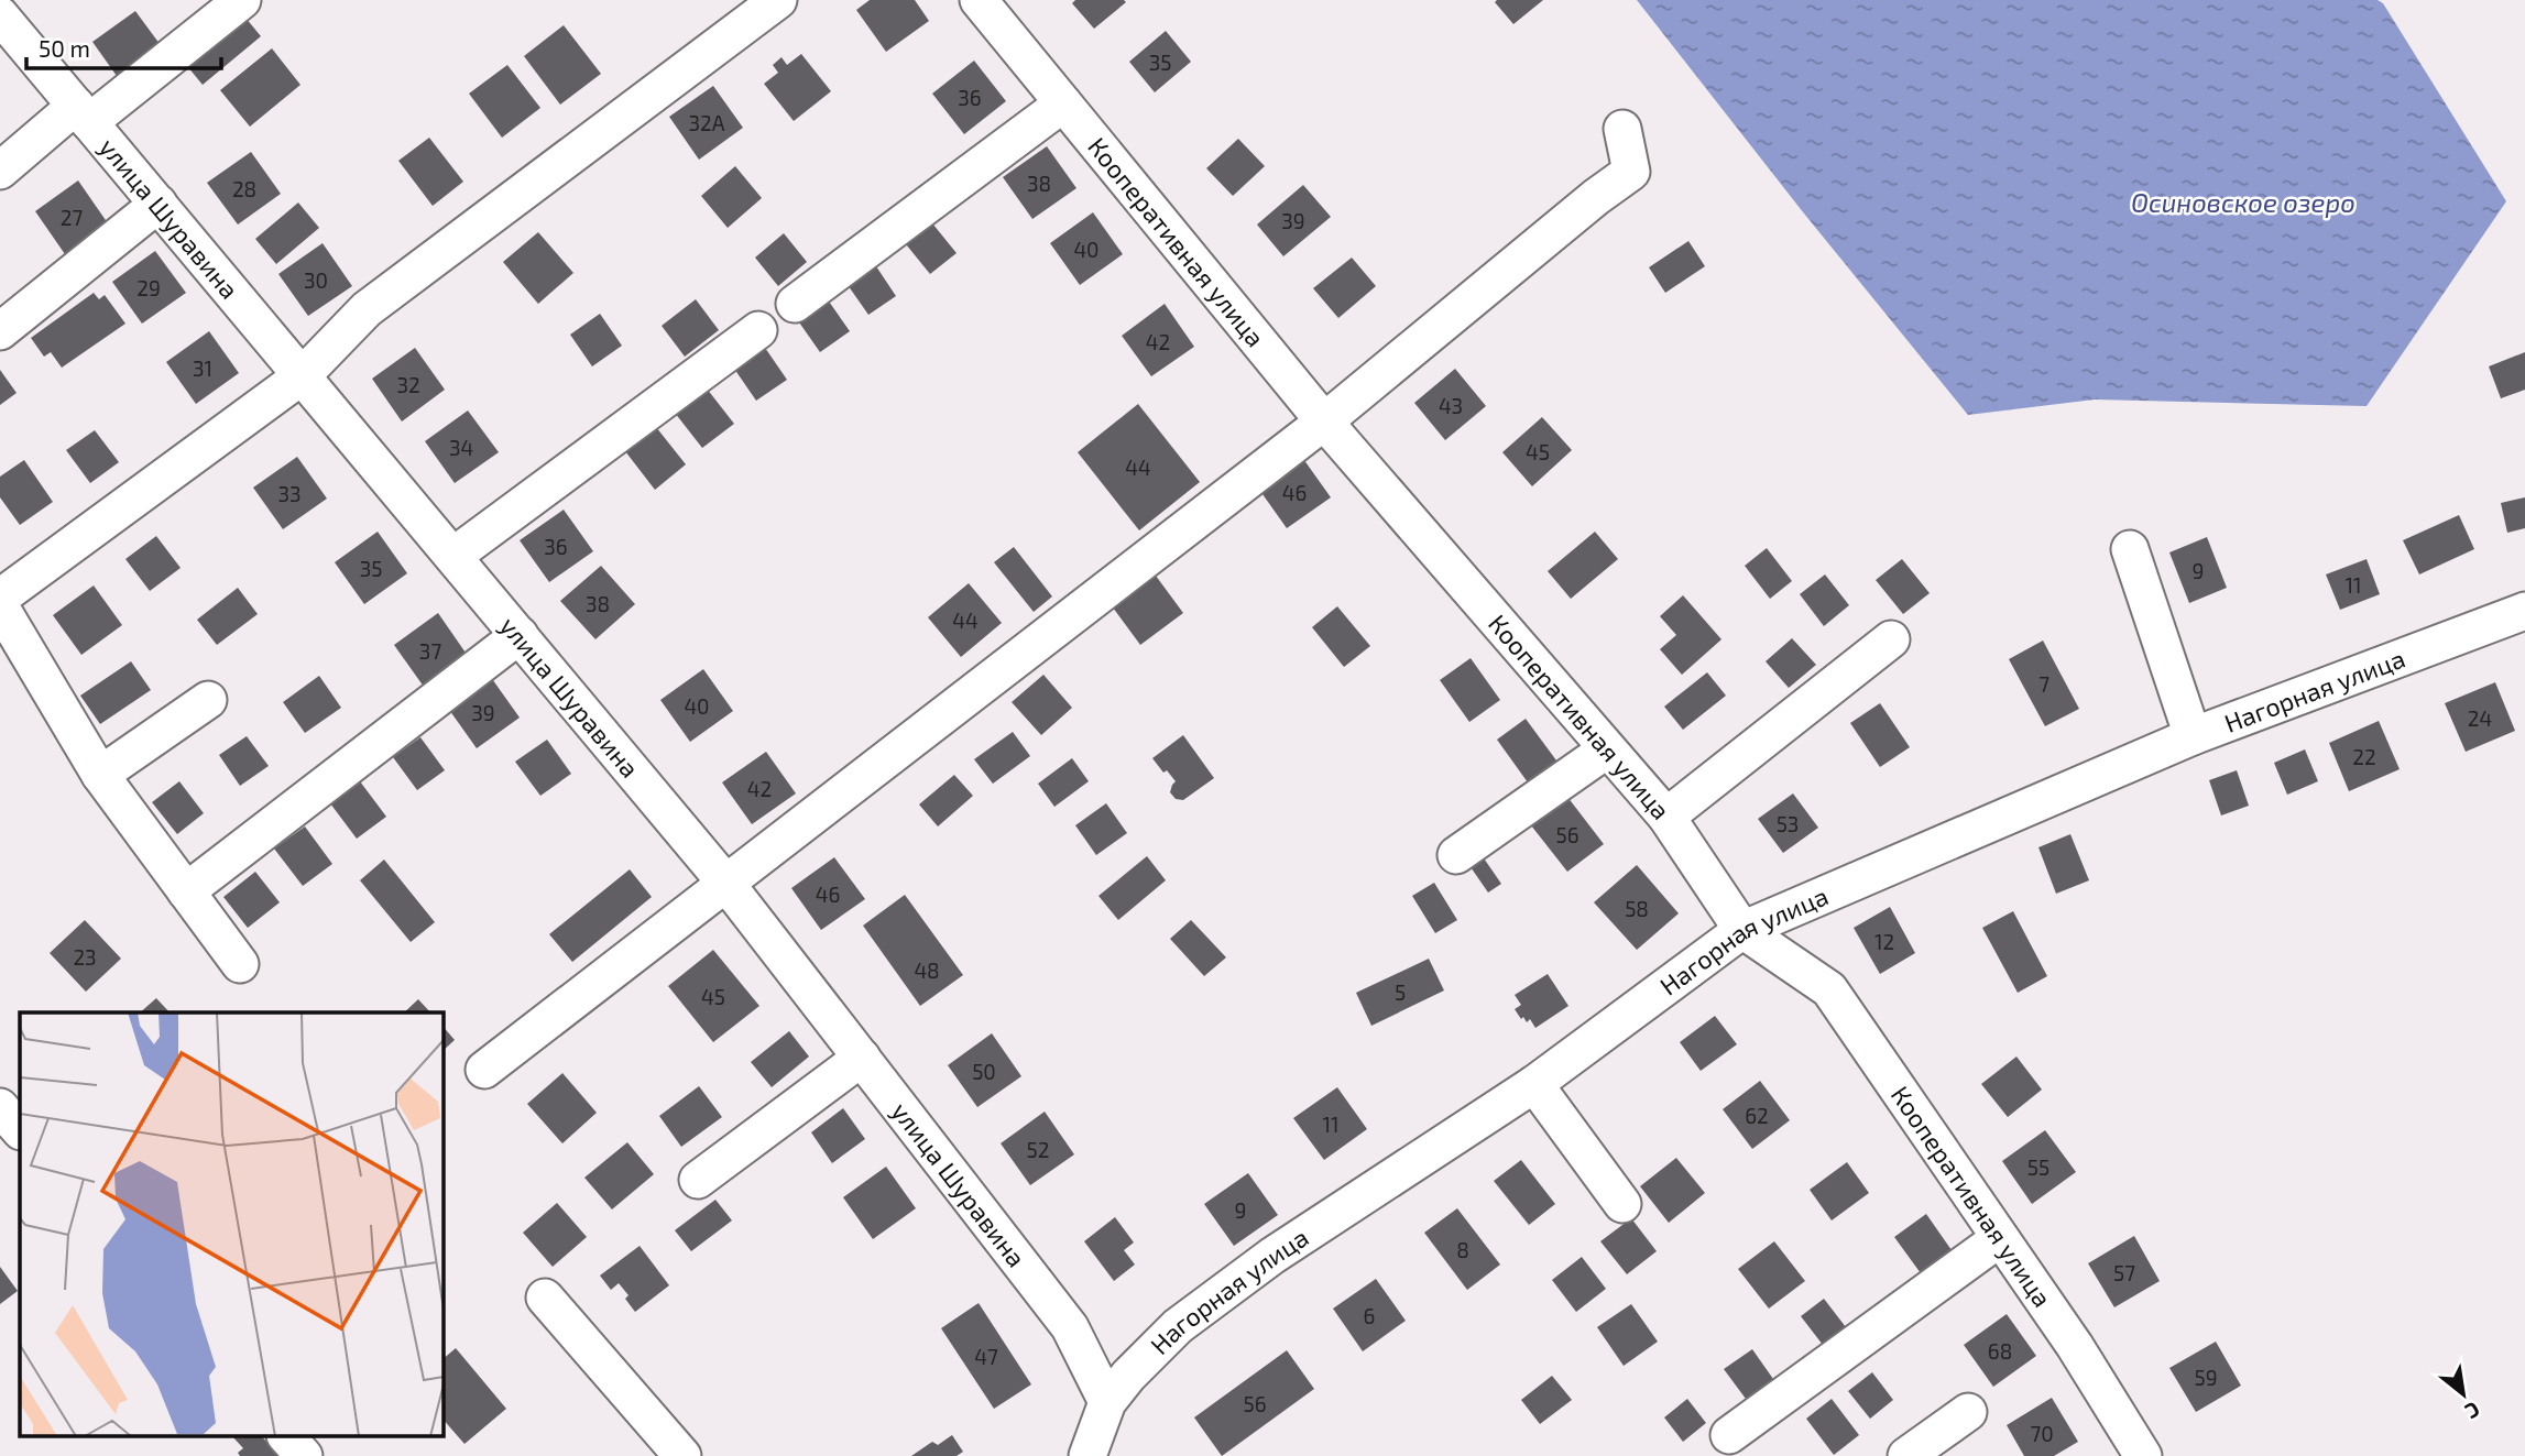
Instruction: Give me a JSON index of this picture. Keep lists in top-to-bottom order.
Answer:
{
  "streets": {
    "street": ["улица Шуравина", "Кооперативная улица", "Нагорная улица"]
  },
  "crossings": [
    ["улица Шуравина", "Нагорная улица"],
    ["Кооперативная улица", "Нагорная улица"]
  ],
  "water": ["Осиновское озеро"],
  "house_numbers": [
    "35",
    "36",
    "32А",
    "38",
    "28",
    "27",
    "39",
    "40",
    "30",
    "29",
    "42",
    "31",
    "32",
    "43",
    "34",
    "45",
    "44",
    "46",
    "33",
    "36",
    "35",
    "9",
    "11",
    "38",
    "44",
    "37",
    "7",
    "40",
    "39",
    "24",
    "22",
    "42",
    "53",
    "56",
    "46",
    "58",
    "12",
    "23",
    "48",
    "5",
    "45",
    "50",
    "62",
    "11",
    "52",
    "55",
    "9",
    "8",
    "57",
    "6",
    "68",
    "47",
    "59",
    "56",
    "70"
  ],
  "scale_bar": "50 m",
  "north": "bottom right"
}
